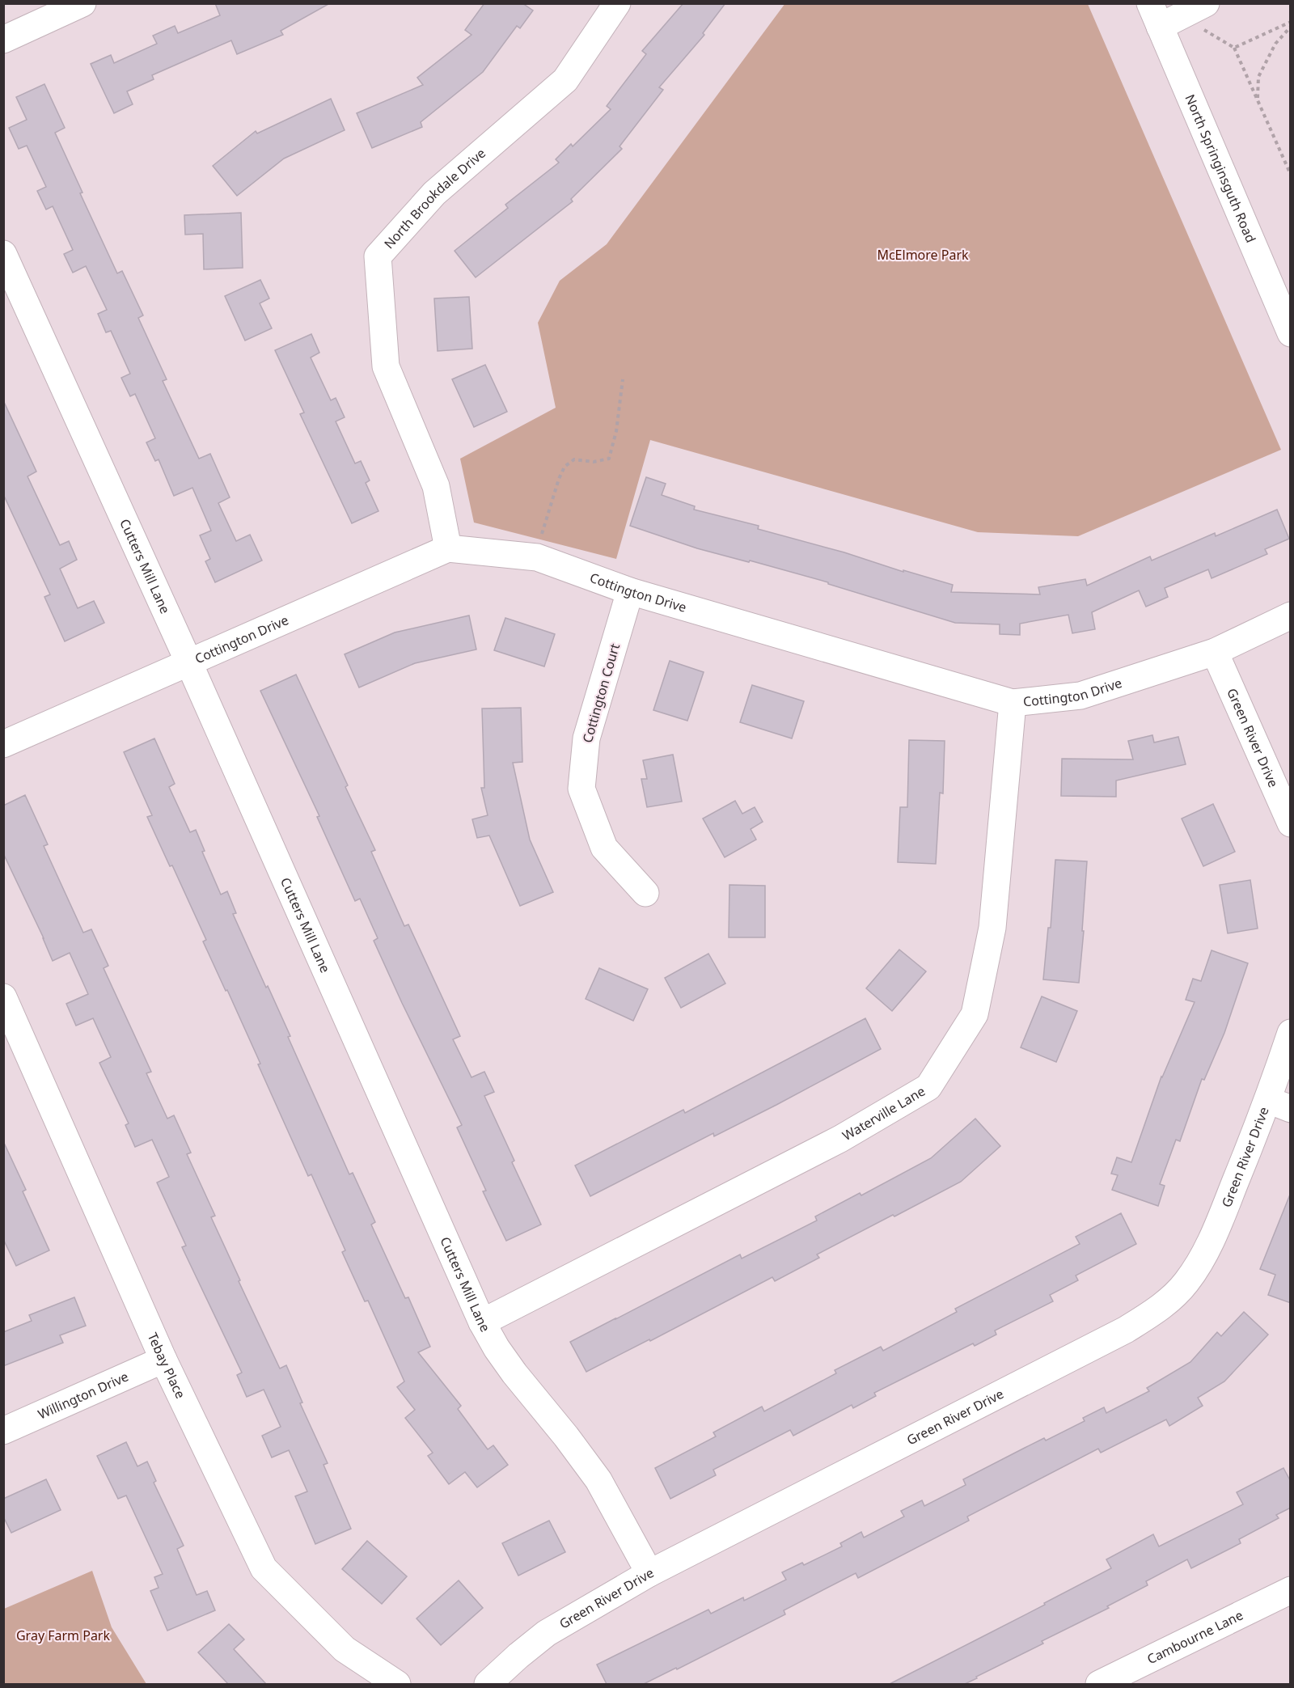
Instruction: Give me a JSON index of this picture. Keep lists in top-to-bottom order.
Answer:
{
  "streets": {
    "street": [
      "North Springinsguth Road",
      "North Brookdale Drive",
      "Cutters Mill Lane",
      "Cottington Drive",
      "Cottington Court",
      "Green River Drive",
      "Waterville Lane",
      "Tebay Place",
      "Willington Drive",
      "Cambourne Lane"
    ]
  },
  "crossings": [
    ["North Brookdale Drive", "Cottington Drive"],
    ["Cutters Mill Lane", "Cottington Drive"],
    ["Cutters Mill Lane", "Green River Drive"],
    ["Cutters Mill Lane", "Waterville Lane"],
    ["Cottington Drive", "Cottington Court"],
    ["Cottington Drive", "Green River Drive"],
    ["Cottington Drive", "Waterville Lane"],
    ["Tebay Place", "Willington Drive"]
  ],
  "parks": ["McElmore Park", "Gray Farm Park"]
}
